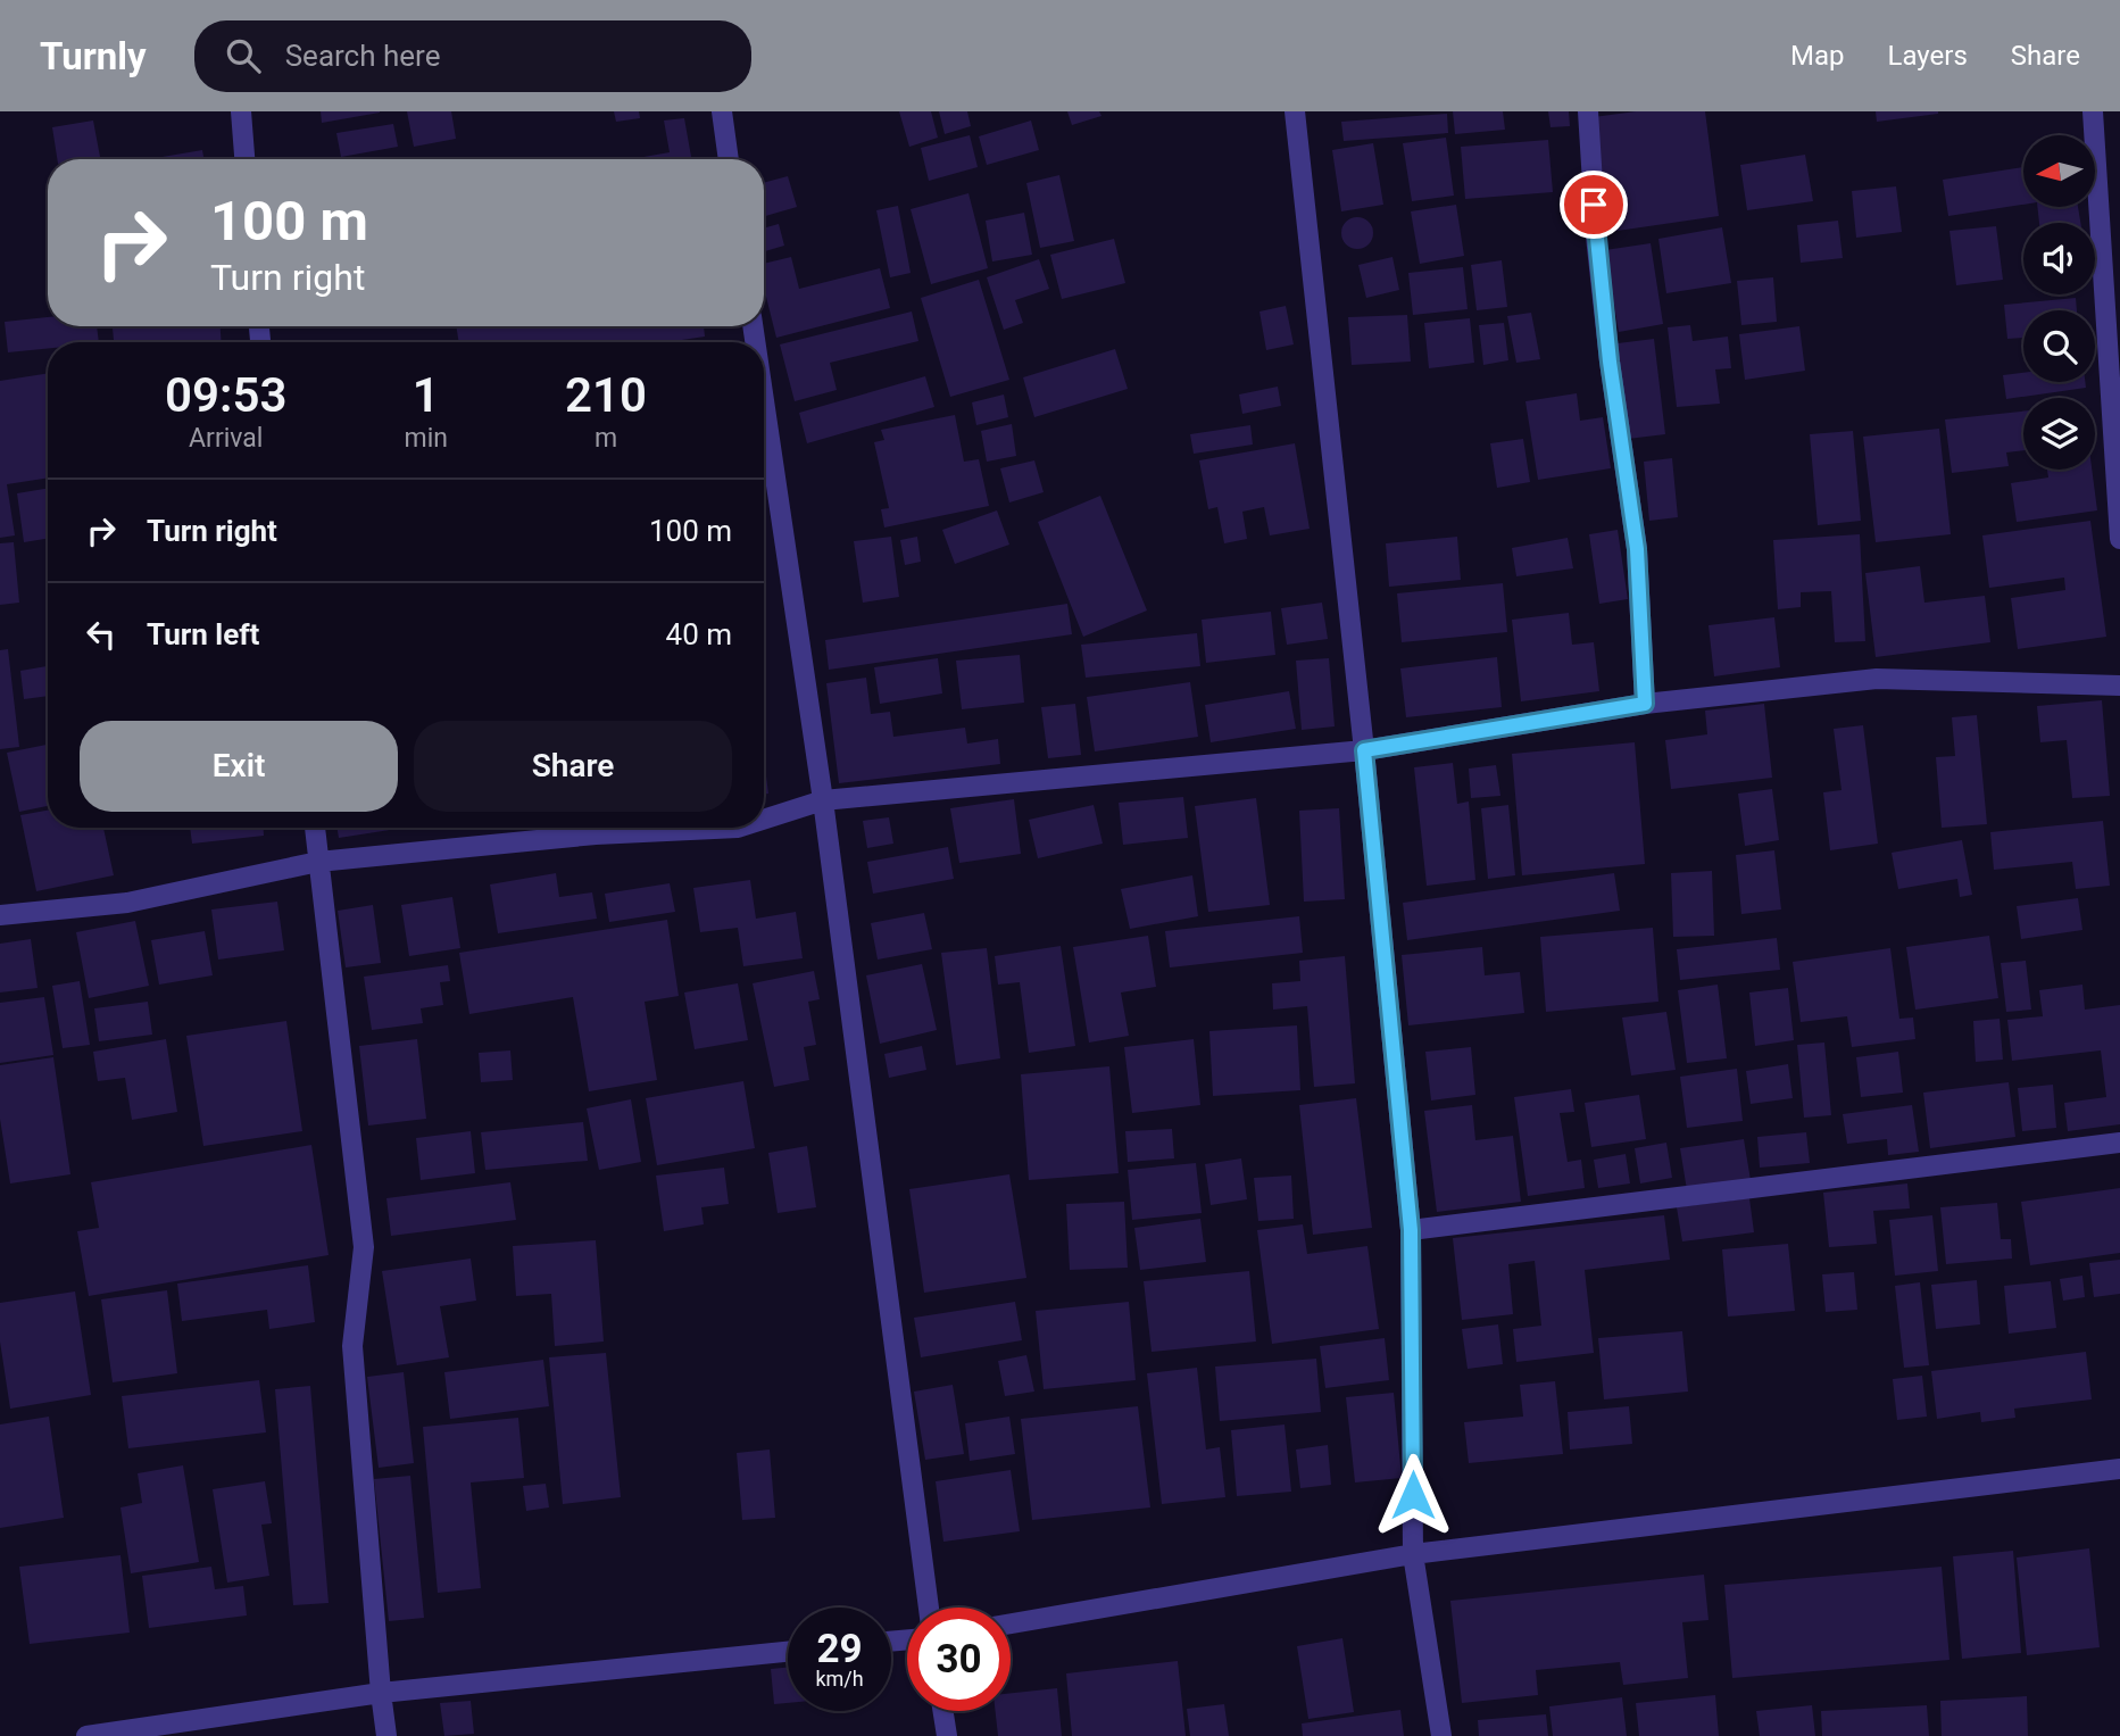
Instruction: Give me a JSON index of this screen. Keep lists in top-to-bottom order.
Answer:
{
  "north": "left",
  "page": {
    "header": "Turnly",
    "search": "Search here",
    "nav": ["Map", "Layers", "Share"],
    "turn": ["100 m", "Turn right"],
    "eta": [
      "09:53",
      "Arrival",
      "1",
      "min",
      "210",
      "m"
    ],
    "list": [
      {
        "name": "Turn right",
        "value": "100 m"
      },
      {
        "name": "Turn left",
        "value": "40 m"
      }
    ],
    "buttons": ["Exit", "Share"],
    "speed": "29 km/h",
    "limit": "30"
  }
}
